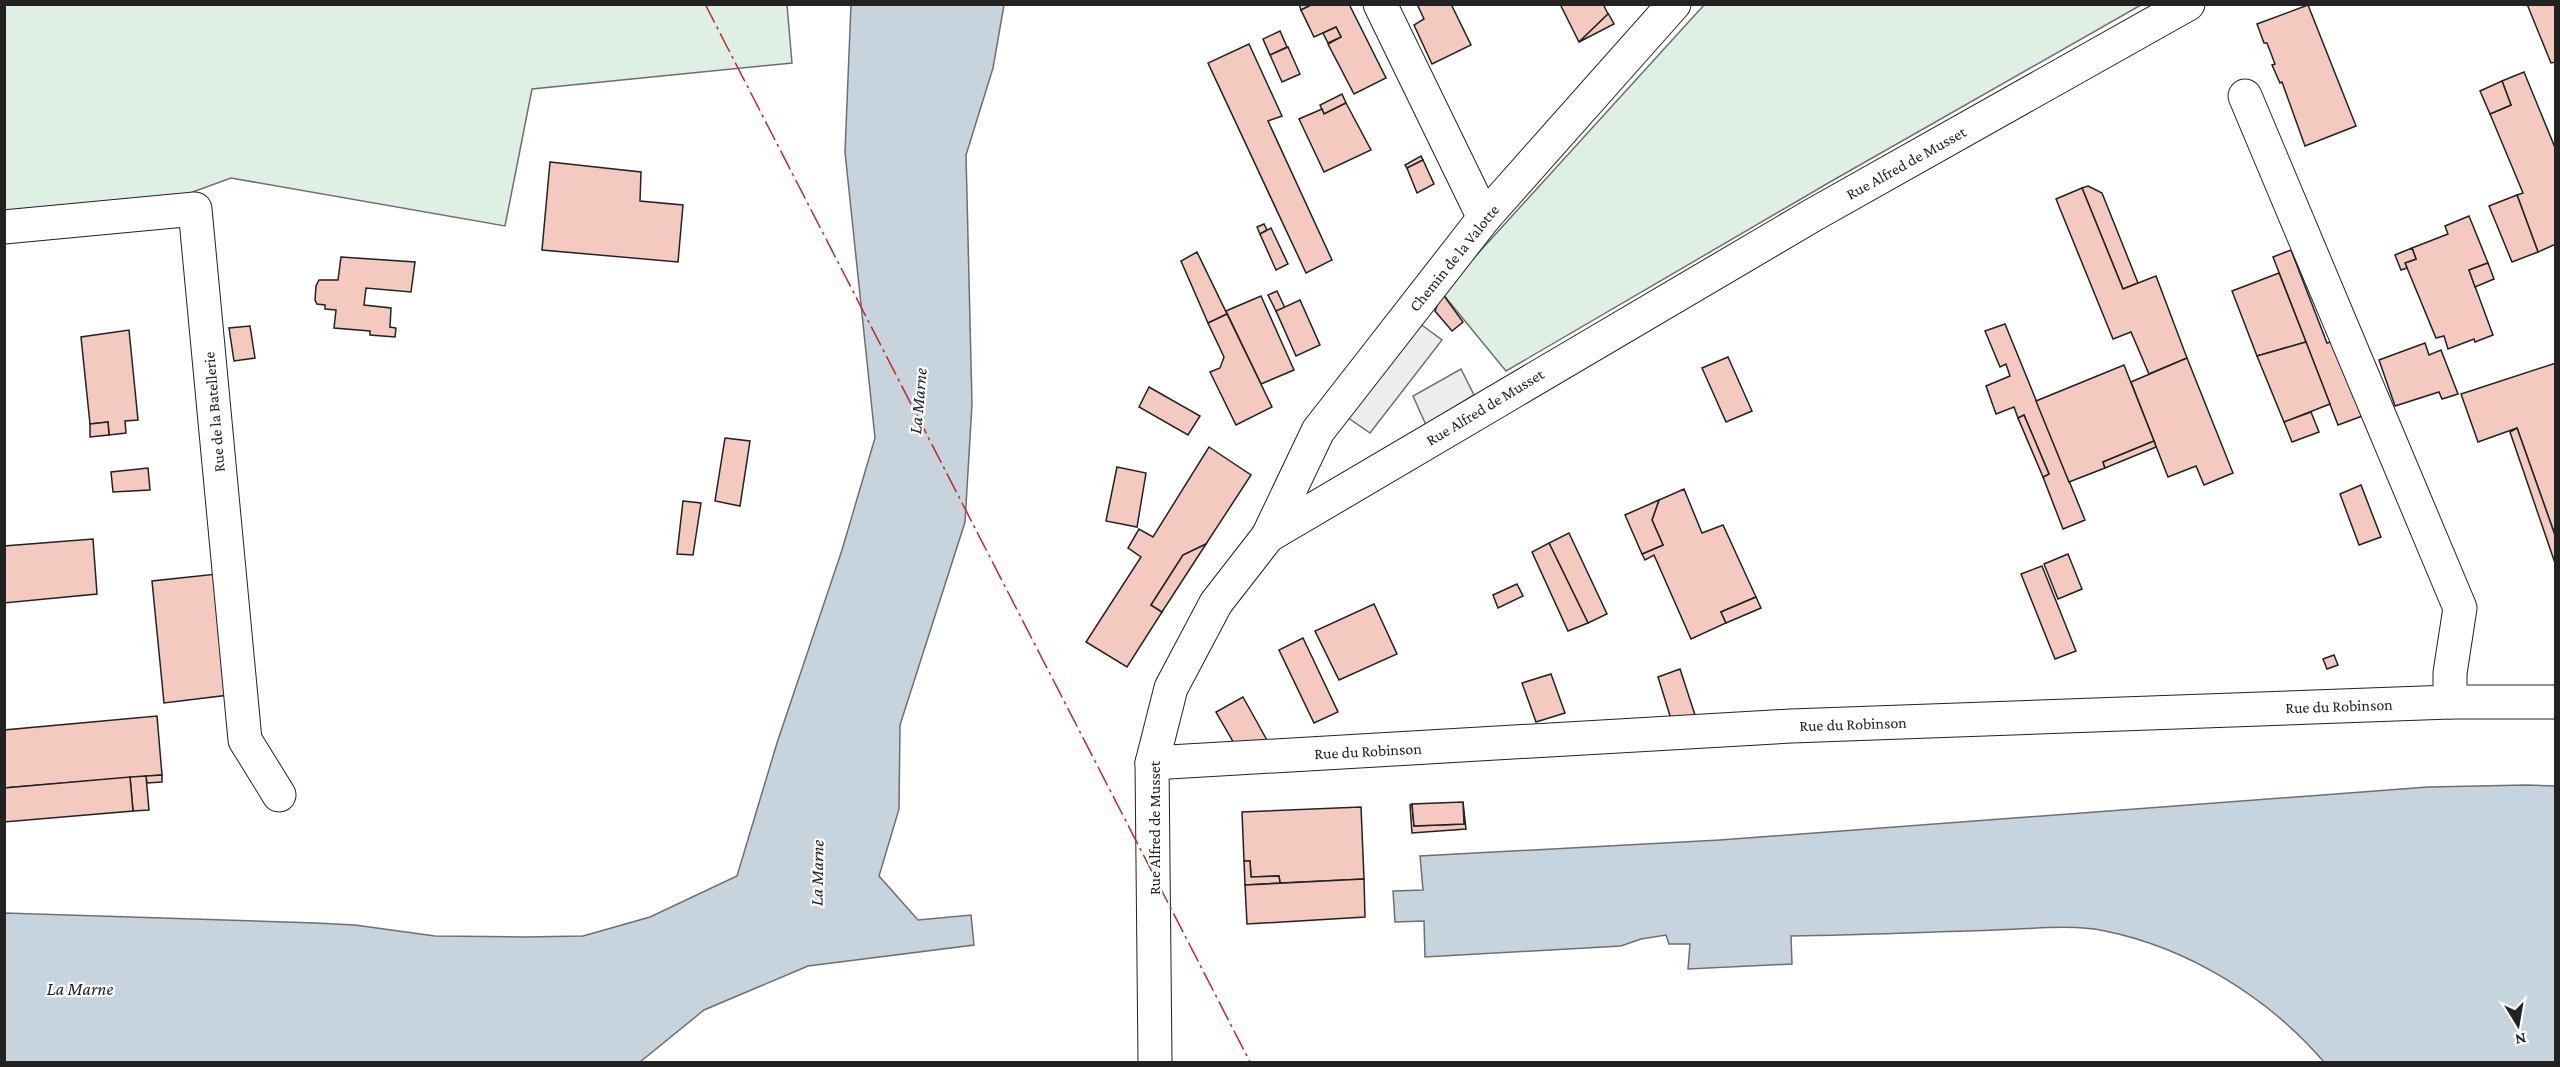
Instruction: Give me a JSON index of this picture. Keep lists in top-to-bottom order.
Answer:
{
  "streets": {
    "street": [
      "Rue Alfred de Musset",
      "Chemin de la Valotte",
      "Rue de la Batellerie",
      "Rue du Robinson"
    ]
  },
  "crossings": [
    ["Rue Alfred de Musset", "Chemin de la Valotte"],
    ["Rue Alfred de Musset", "Rue du Robinson"]
  ],
  "water": ["La Marne"],
  "north": "bottom"
}
